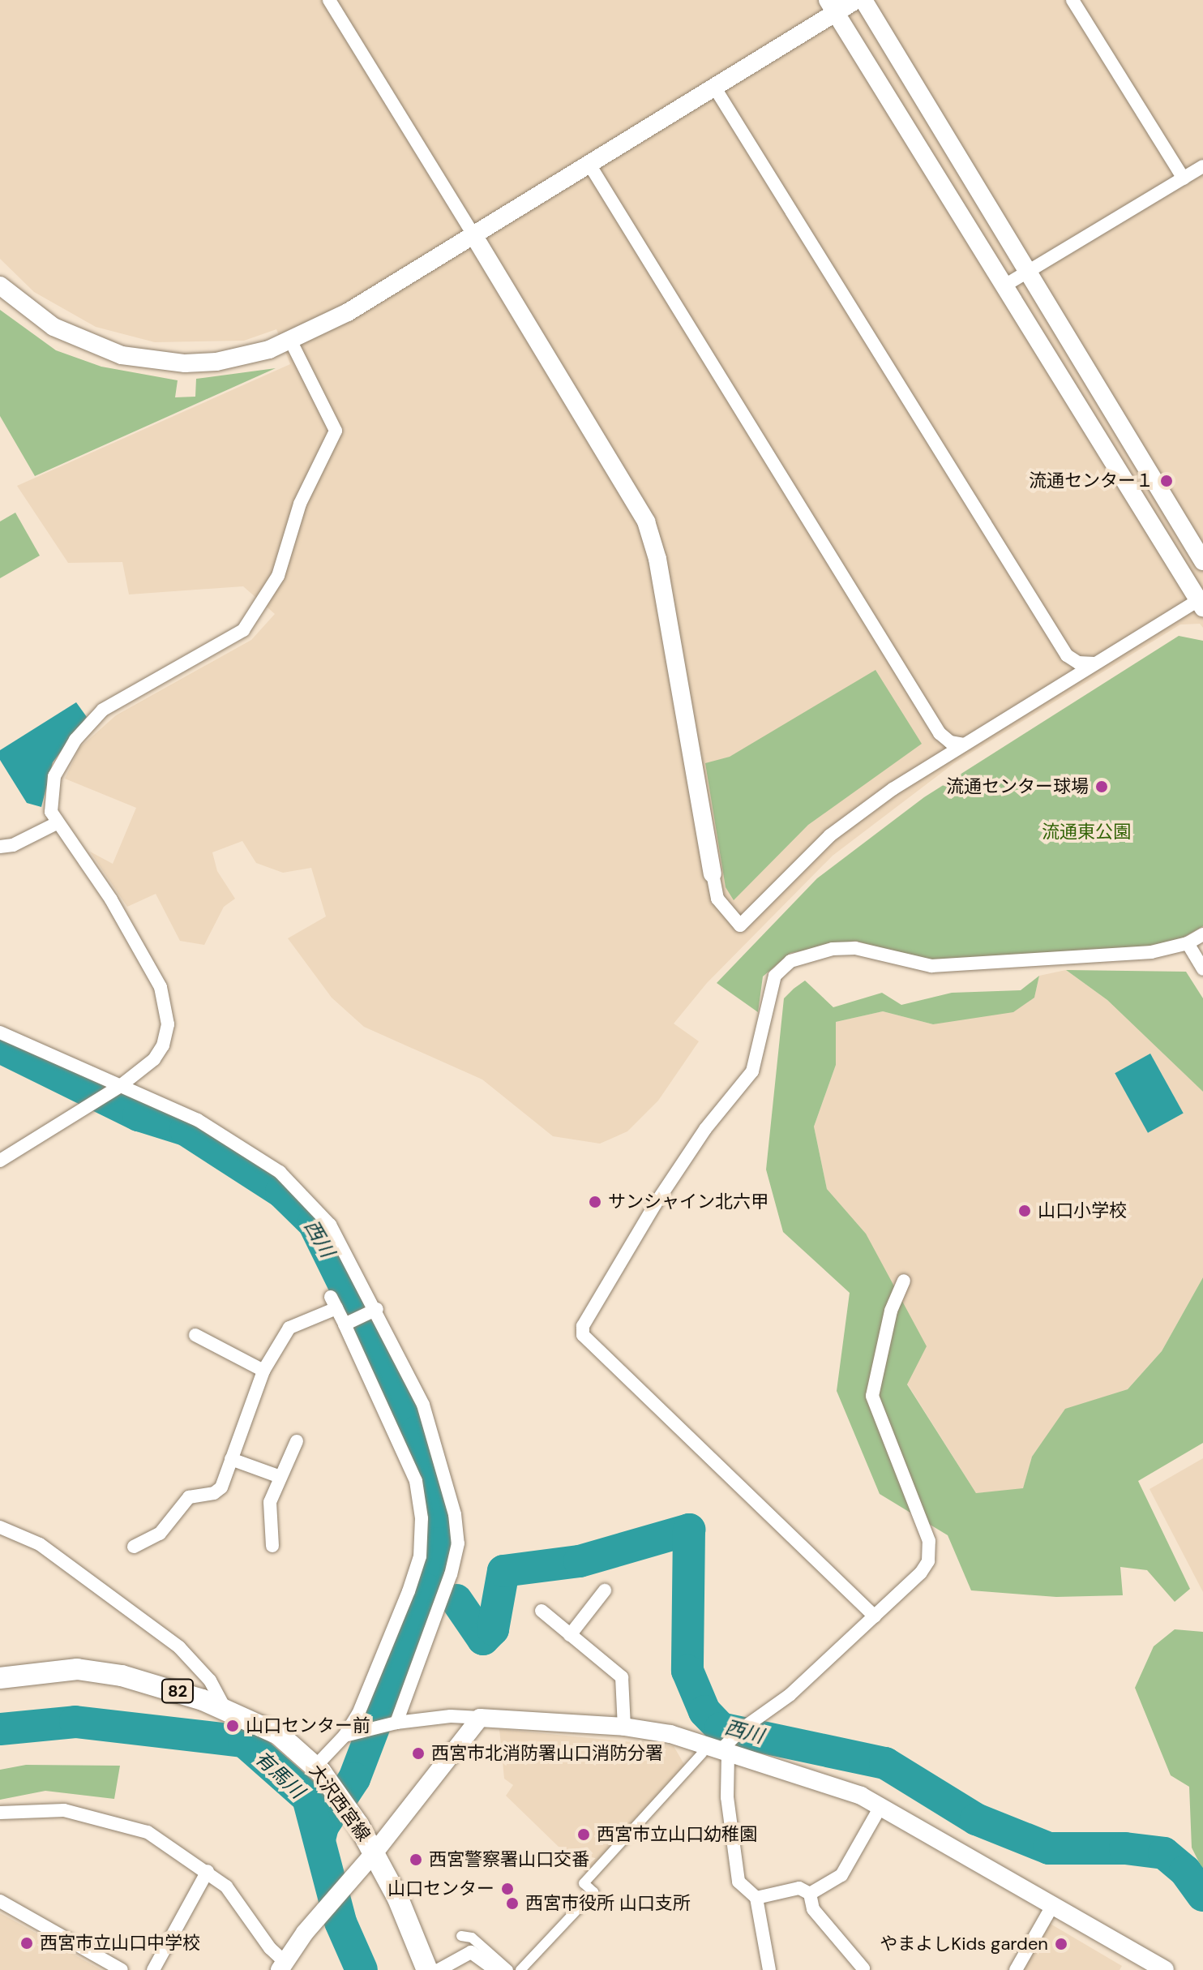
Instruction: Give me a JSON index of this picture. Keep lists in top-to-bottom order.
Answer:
{
  "streets": {
    "main road": ["82", "大沢西宮線"]
  },
  "water": ["西川", "有馬川"],
  "parks": ["流通東公園"],
  "places": [
    "流通センター１",
    "流通センター球場",
    "サンシャイン北六甲",
    "山口小学校",
    "山口センター前",
    "西宮市北消防署山口消防分署",
    "西宮市立山口幼稚園",
    "西宮警察署山口交番",
    "山口センター",
    "西宮市役所 山口支所",
    "西宮市立山口中学校",
    "やまよしKids garden"
  ]
}
